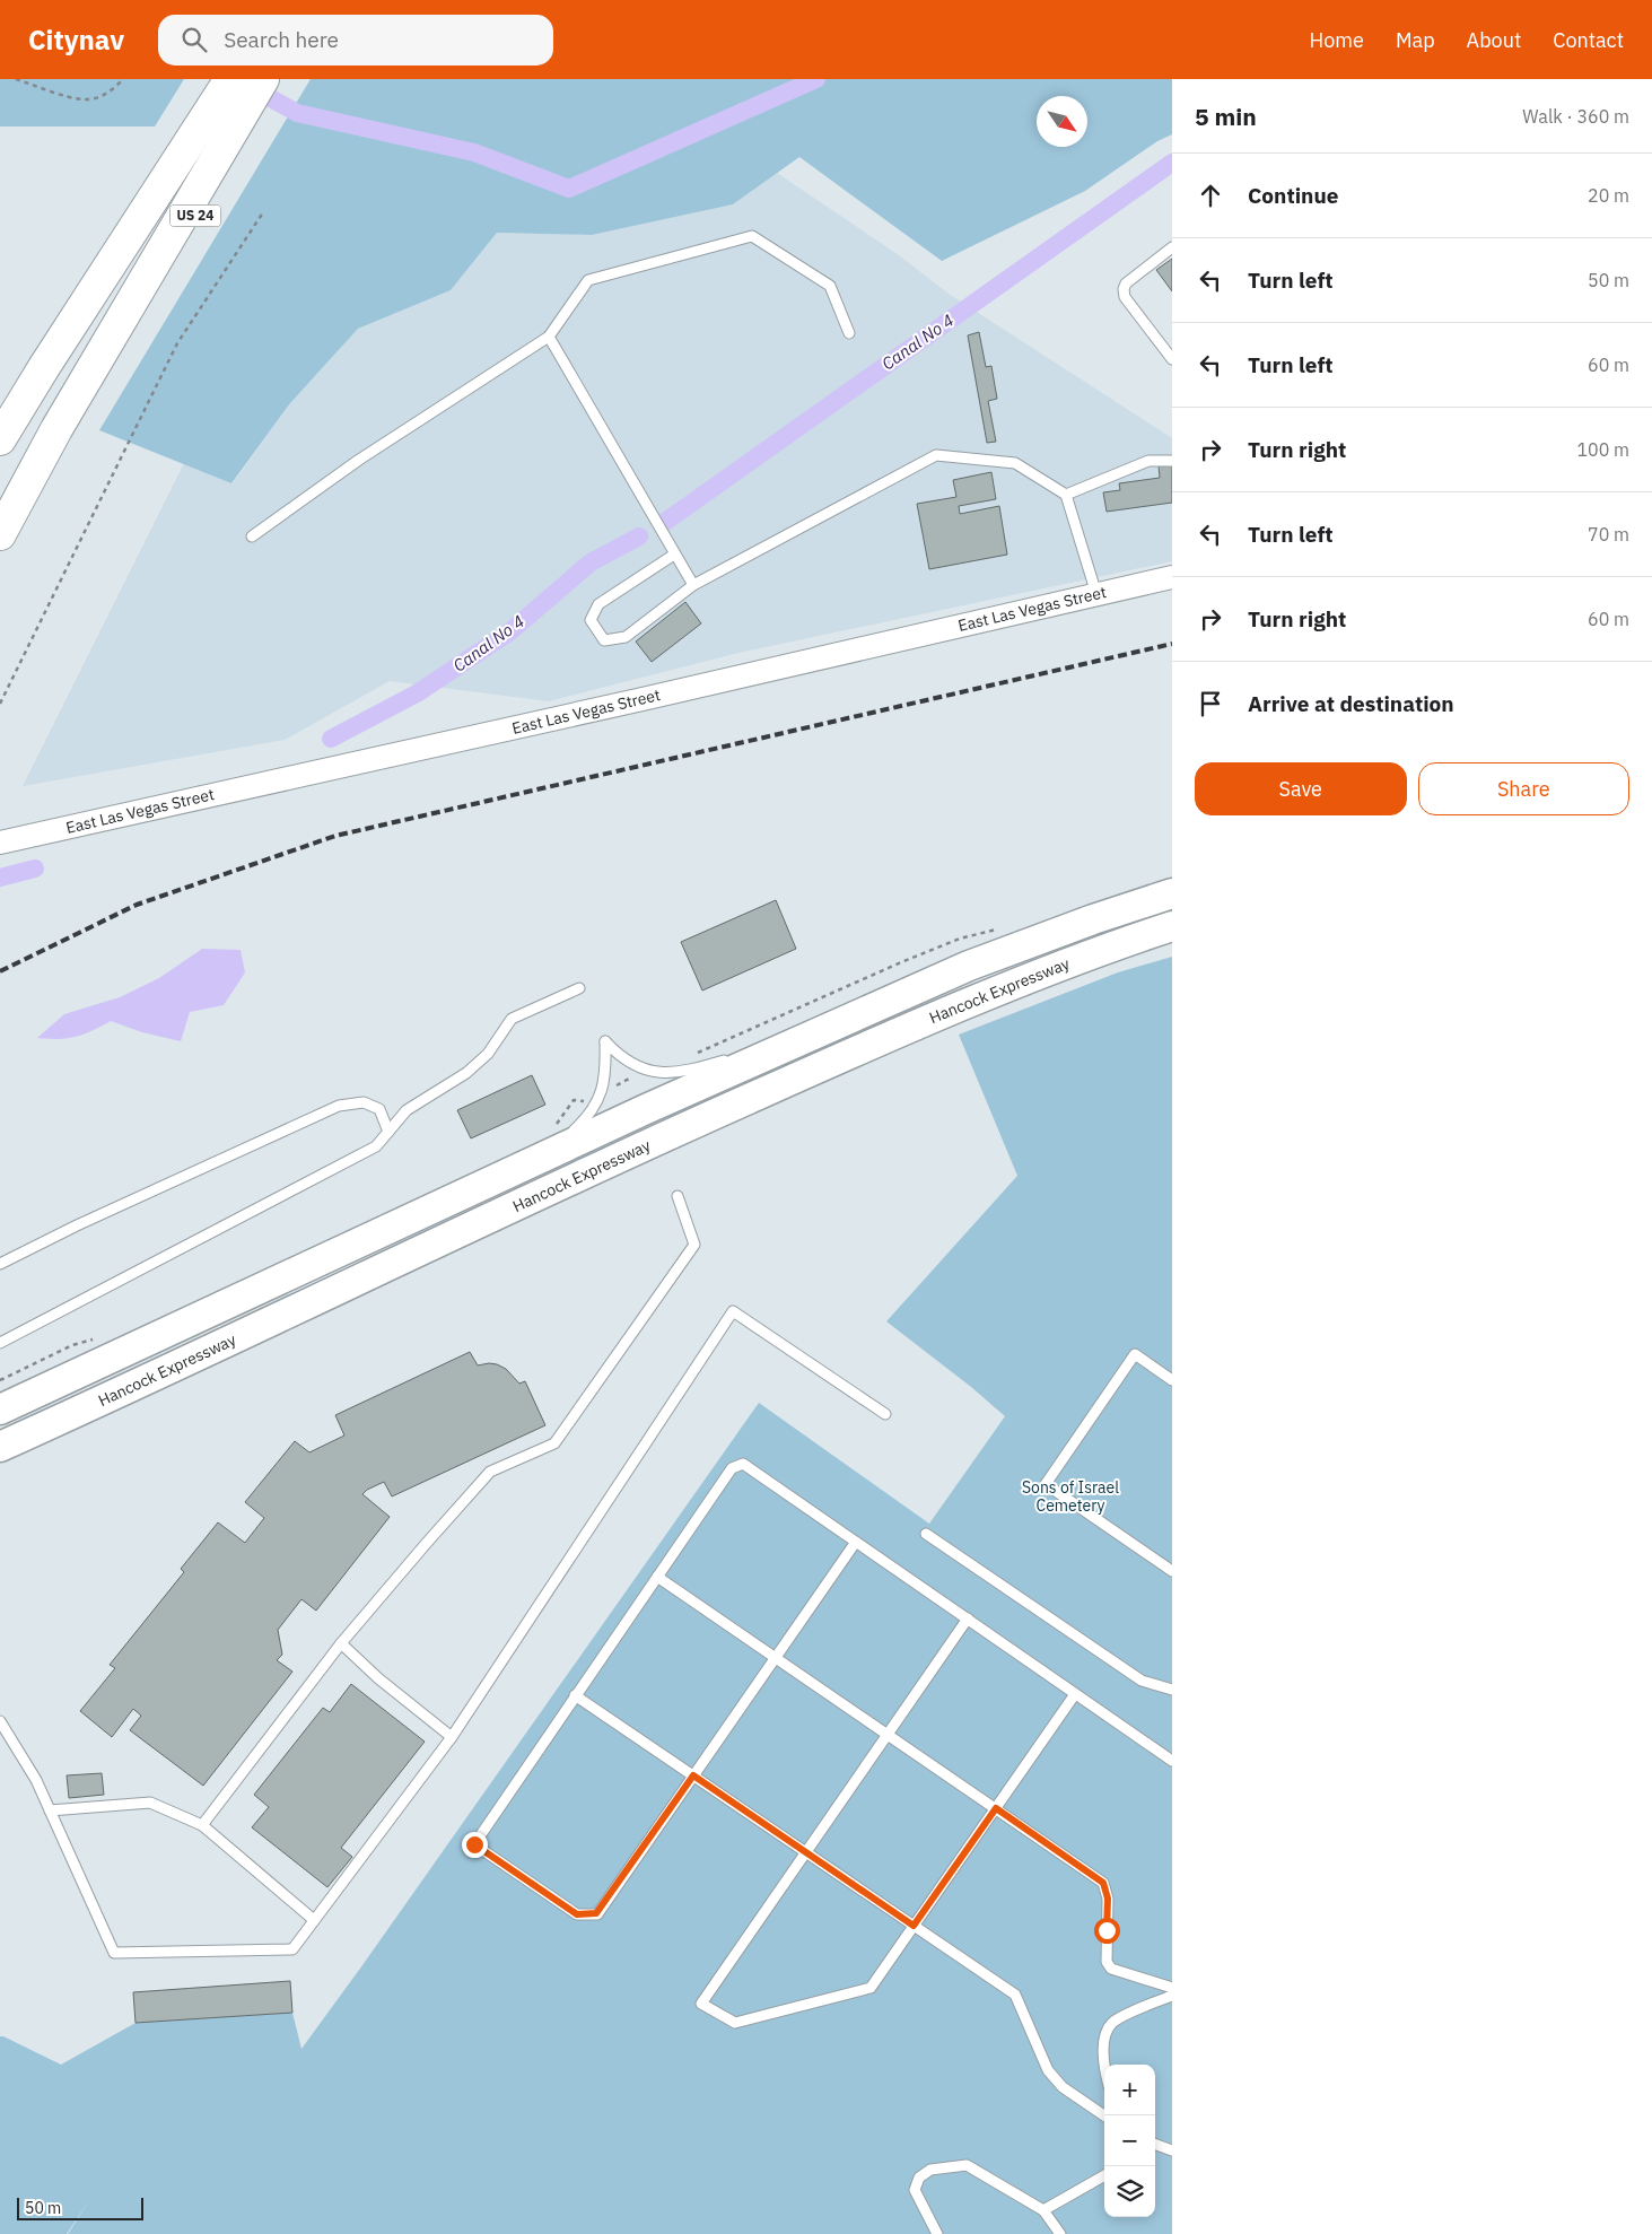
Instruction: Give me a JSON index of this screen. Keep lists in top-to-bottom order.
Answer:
{
  "streets": {
    "highway": ["US 24"],
    "main road": ["Hancock Expressway"],
    "street": ["East Las Vegas Street"]
  },
  "water": ["Canal No 4"],
  "parks": ["Sons of Israel Cemetery"],
  "scale_bar": "50 m",
  "north": "bottom right",
  "page": {
    "header": "Citynav",
    "search": "Search here",
    "nav": [
      "Home",
      "Map",
      "About",
      "Contact"
    ],
    "heading": ["5 min", "Walk · 360 m"],
    "list": [
      ["Continue", "20 m"],
      ["Turn left", "50 m"],
      ["Turn left", "60 m"],
      ["Turn right", "100 m"],
      ["Turn left", "70 m"],
      ["Turn right", "60 m"],
      "Arrive at destination"
    ],
    "buttons": ["Save", "Share"],
    "map_buttons": ["+", "−"],
    "scale": "50 m"
  }
}
